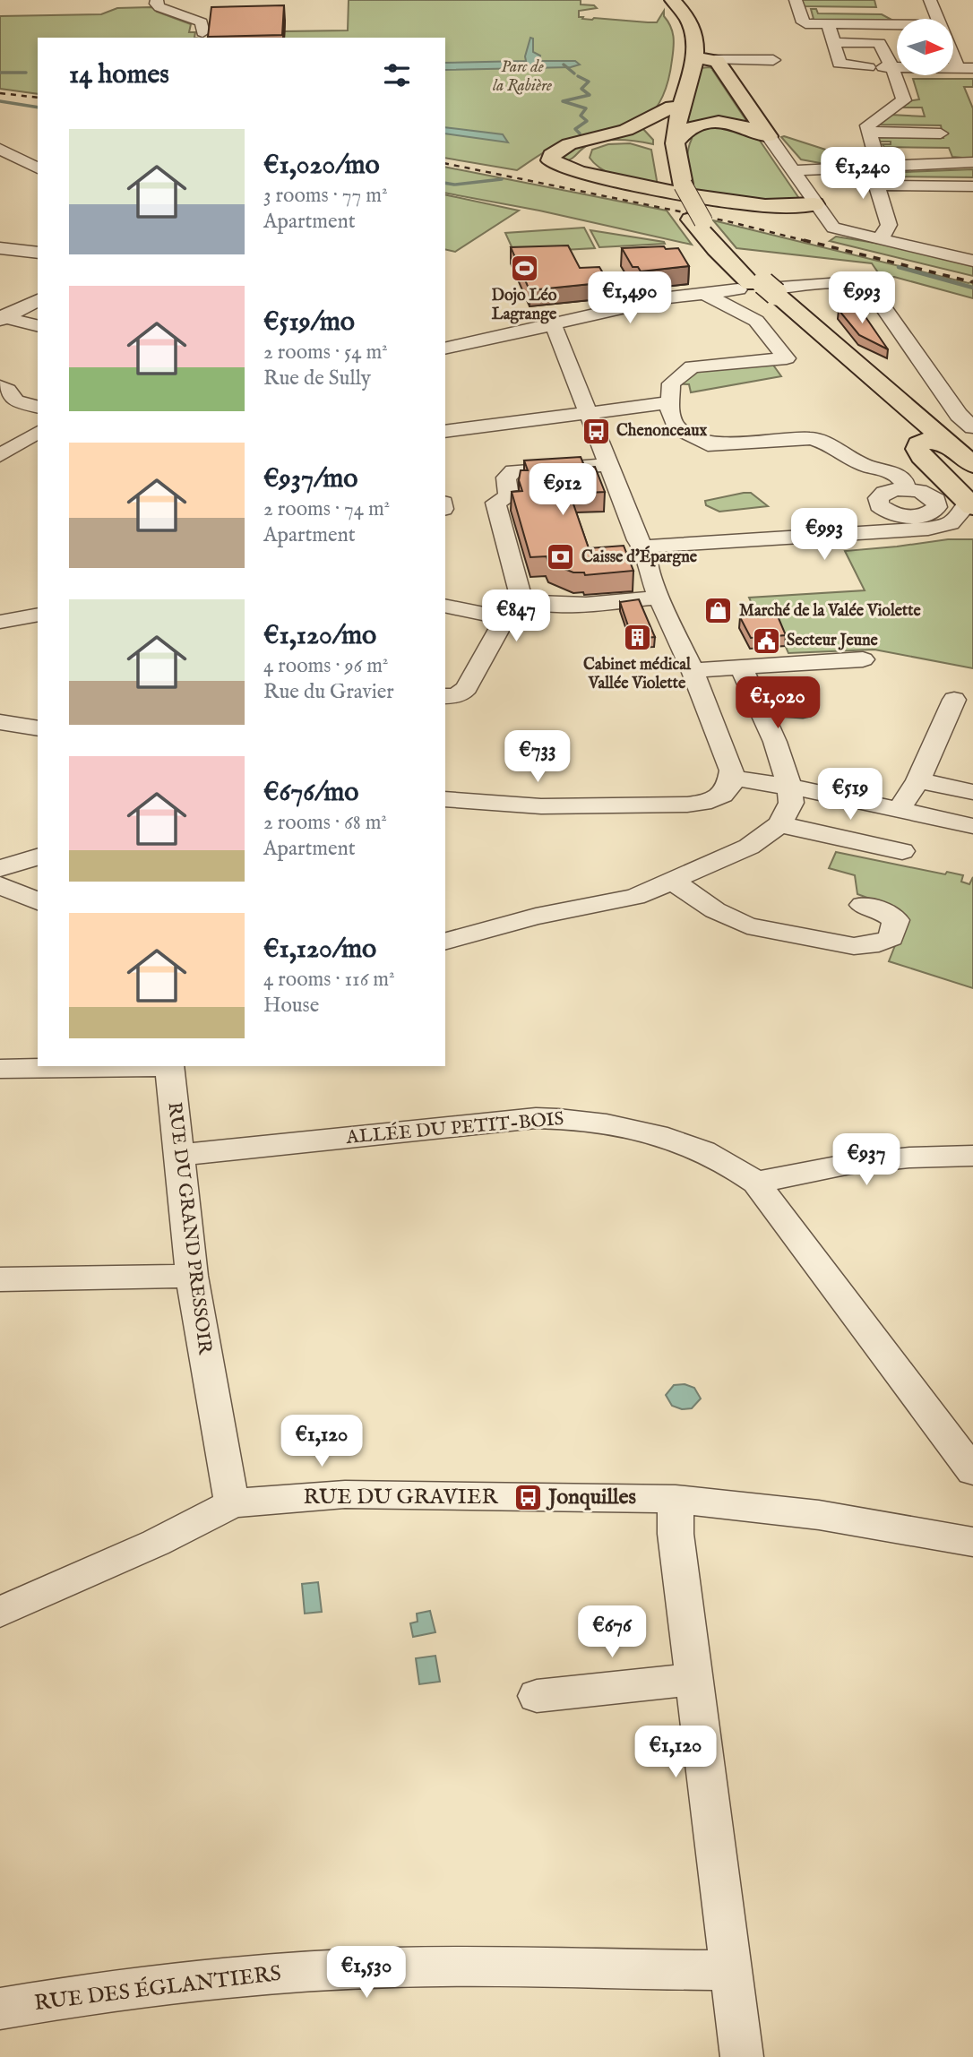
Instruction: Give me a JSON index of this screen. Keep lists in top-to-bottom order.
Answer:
{
  "streets": {
    "street": [
      "ALLÉE DU PETIT-BOIS",
      "RUE DU GRAND PRESSOIR",
      "RUE DU GRAVIER",
      "RUE DES ÉGLANTIERS"
    ]
  },
  "crossings": [
    ["ALLÉE DU PETIT-BOIS", "RUE DU GRAND PRESSOIR"],
    ["RUE DU GRAND PRESSOIR", "RUE DU GRAVIER"]
  ],
  "parks": ["Parc de la Rabière"],
  "places": {
    "sports": ["Dojo Léo Lagrange"],
    "bus stop": ["Chenonceaux", "Jonquilles"],
    "bank": ["Caisse d'Épargne"],
    "shop": ["Marché de la Valée Violette"],
    "building": ["Cabinet médical Vallée Violette"],
    "public building": ["Secteur Jeune"]
  },
  "north": "right",
  "page": {
    "heading": "14 homes",
    "list": [
      {
        "name": "€1,020/mo",
        "note": "3 rooms · 77 m² · Apartment"
      },
      {
        "name": "€519/mo",
        "note": "2 rooms · 54 m² · Rue de Sully"
      },
      {
        "name": "€937/mo",
        "note": "2 rooms · 74 m² · Apartment"
      },
      {
        "name": "€1,120/mo",
        "note": "4 rooms · 96 m² · Rue du Gravier"
      },
      {
        "name": "€676/mo",
        "note": "2 rooms · 68 m² · Apartment"
      },
      {
        "name": "€1,120/mo",
        "note": "4 rooms · 116 m² · House"
      }
    ],
    "price": [
      "€1,240",
      "€1,490",
      "€993",
      "€912",
      "€993",
      "€847",
      "€1,020",
      "€733",
      "€519",
      "€937",
      "€1,120",
      "€676",
      "€1,120",
      "€1,530"
    ]
  }
}
